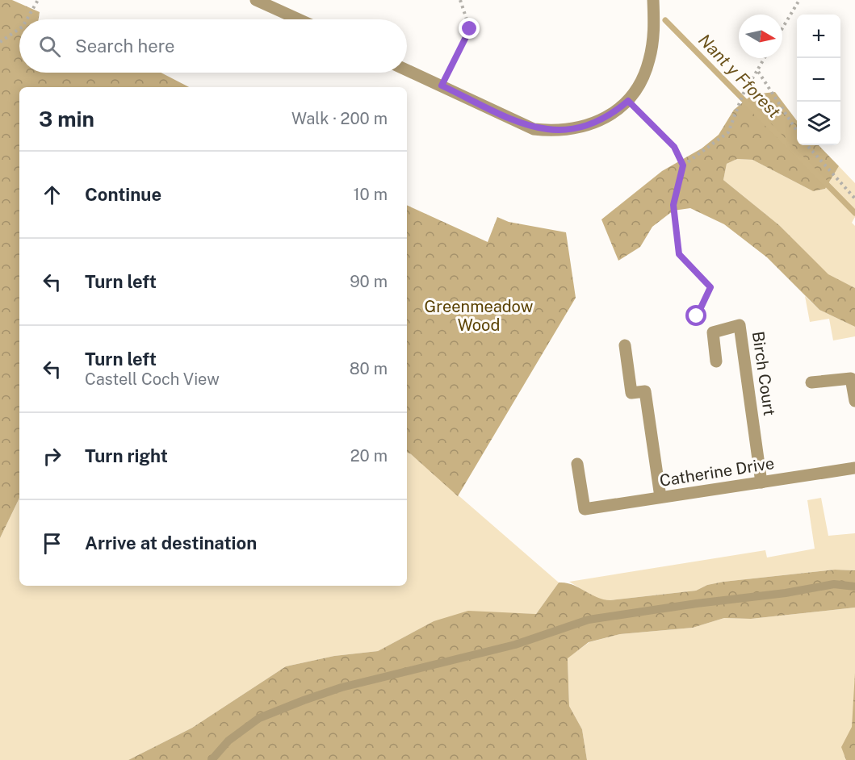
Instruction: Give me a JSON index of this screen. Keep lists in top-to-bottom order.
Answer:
{
  "streets": {
    "street": ["Birch Court", "Catherine Drive"]
  },
  "crossings": [
    ["Birch Court", "Catherine Drive"]
  ],
  "water": ["Nant y Fforest"],
  "parks": ["Greenmeadow Wood"],
  "north": "right",
  "page": {
    "map_buttons": ["+", "−"],
    "search": "Search here",
    "heading": ["3 min", "Walk · 200 m"],
    "list": [
      ["Continue", "10 m"],
      ["Turn left", "90 m"],
      ["Turn left", "Castell Coch View", "80 m"],
      ["Turn right", "20 m"],
      "Arrive at destination"
    ]
  }
}
